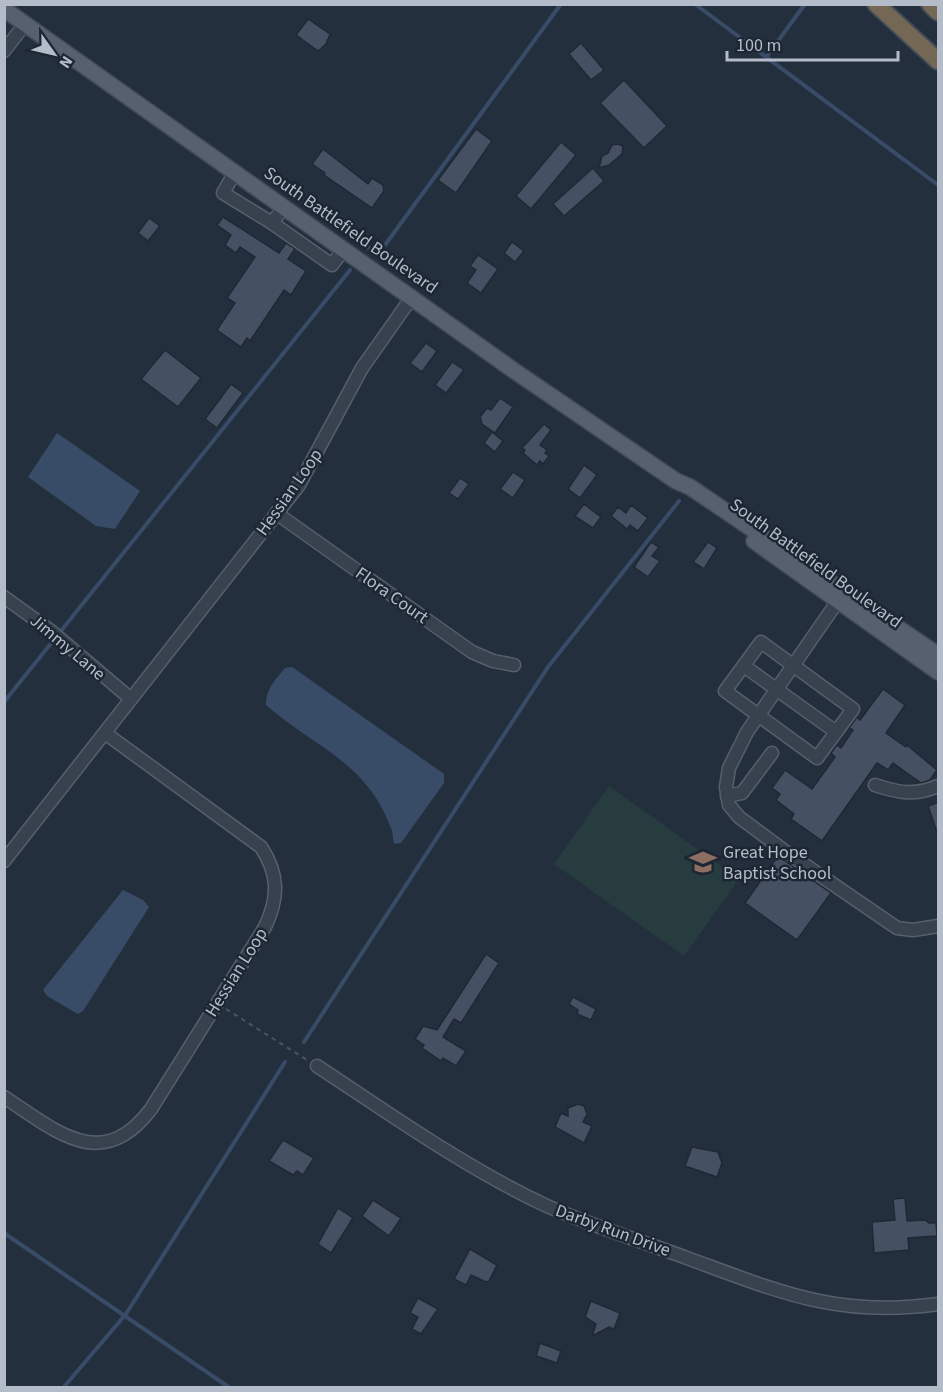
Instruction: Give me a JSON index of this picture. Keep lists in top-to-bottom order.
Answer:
{
  "streets": {
    "main road": ["South Battlefield Boulevard"],
    "street": [
      "Hessian Loop",
      "Flora Court",
      "Jimmy Lane",
      "Darby Run Drive"
    ]
  },
  "crossings": [
    ["South Battlefield Boulevard", "Hessian Loop"],
    ["Hessian Loop", "Flora Court"],
    ["Hessian Loop", "Jimmy Lane"]
  ],
  "places": {
    "school or university": ["Great Hope Baptist School"]
  },
  "scale_bar": "100 m",
  "north": "bottom right"
}
